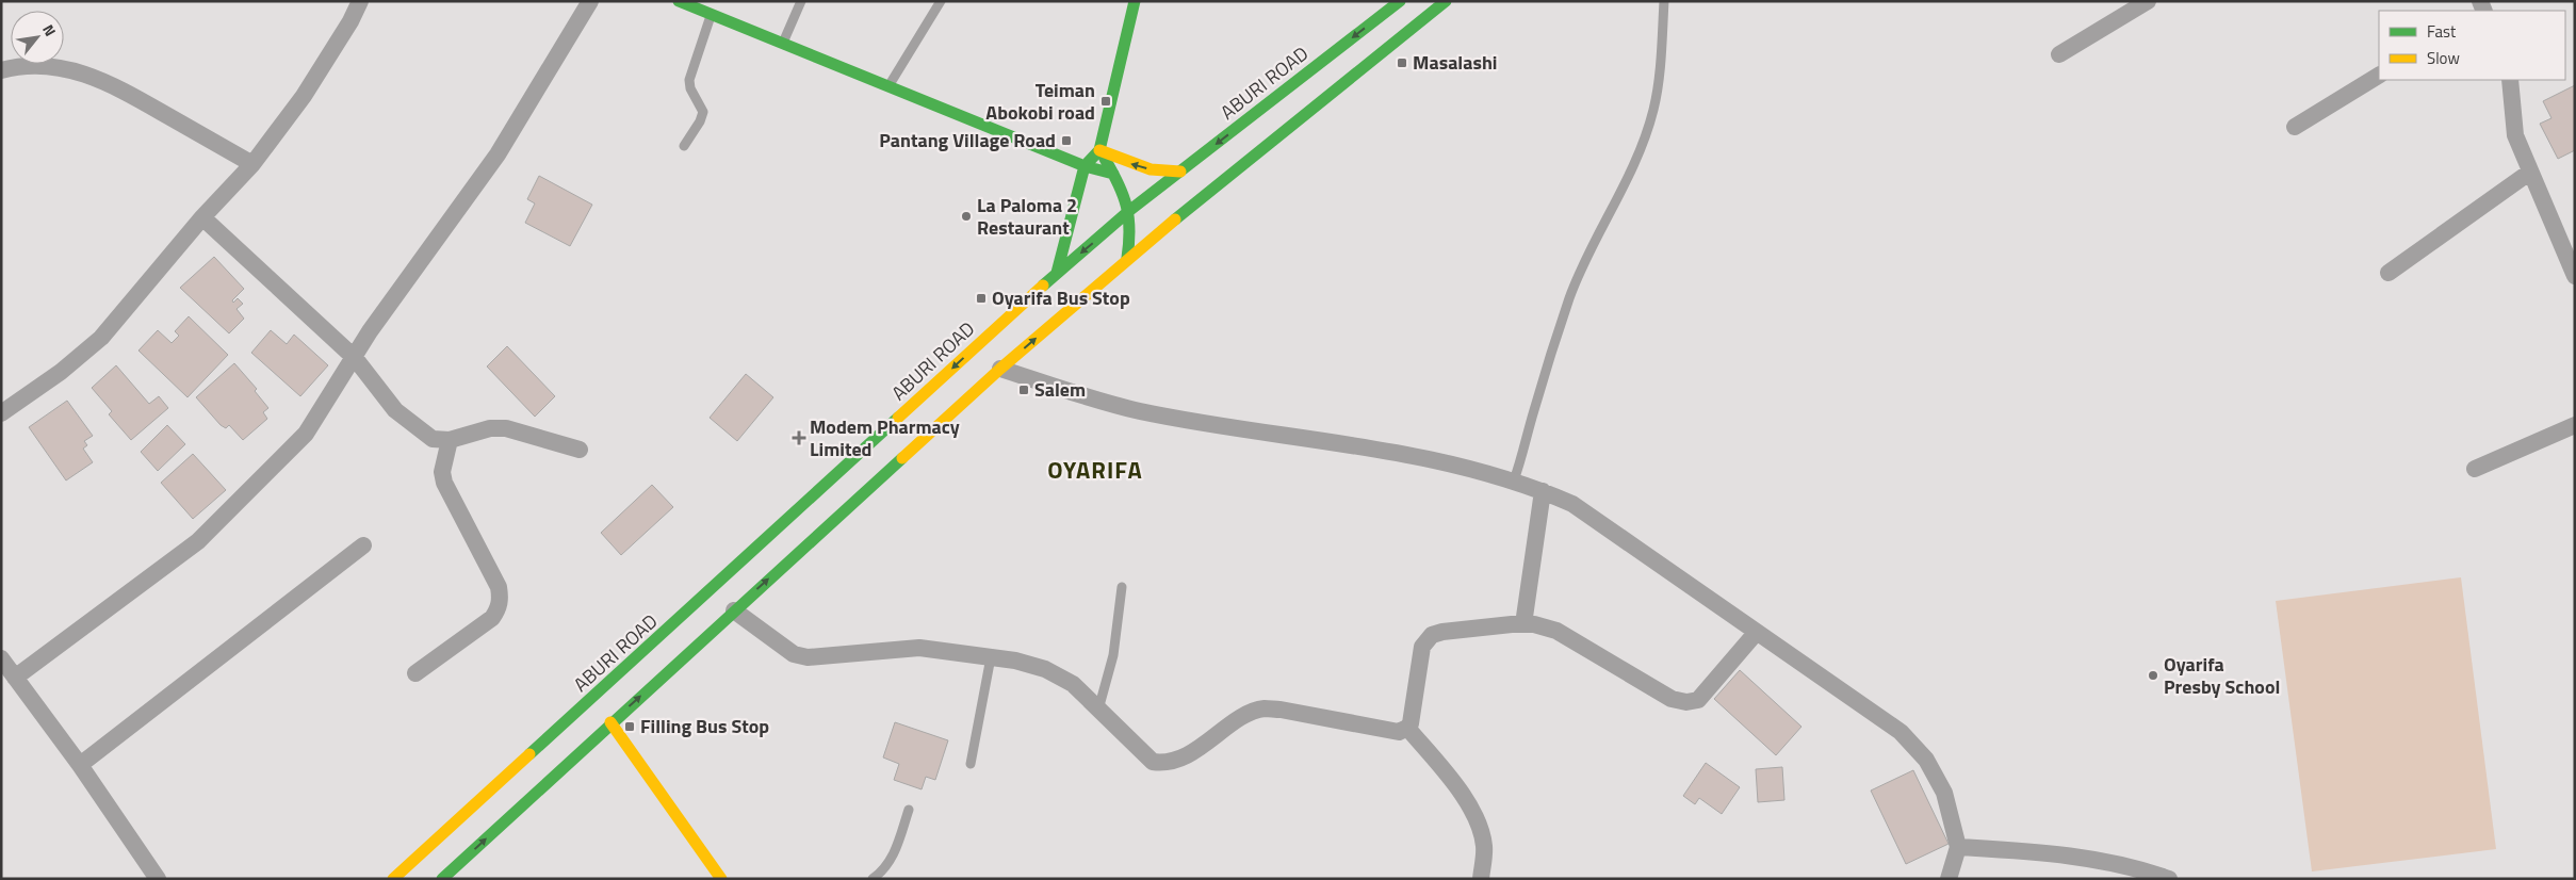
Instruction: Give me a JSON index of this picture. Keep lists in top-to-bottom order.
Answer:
{
  "streets": {
    "main road": ["ABURI ROAD"]
  },
  "districts": ["OYARIFA"],
  "places": {
    "transit": [
      "Masalashi",
      "Teiman Abokobi road",
      "Pantang Village Road",
      "Oyarifa Bus Stop",
      "Salem",
      "Filling Bus Stop"
    ],
    "other": ["La Paloma 2 Restaurant", "Oyarifa Presby School"],
    "health": ["Modem Pharmacy Limited"]
  },
  "legend": ["Fast", "Slow"],
  "north": "top right"
}
